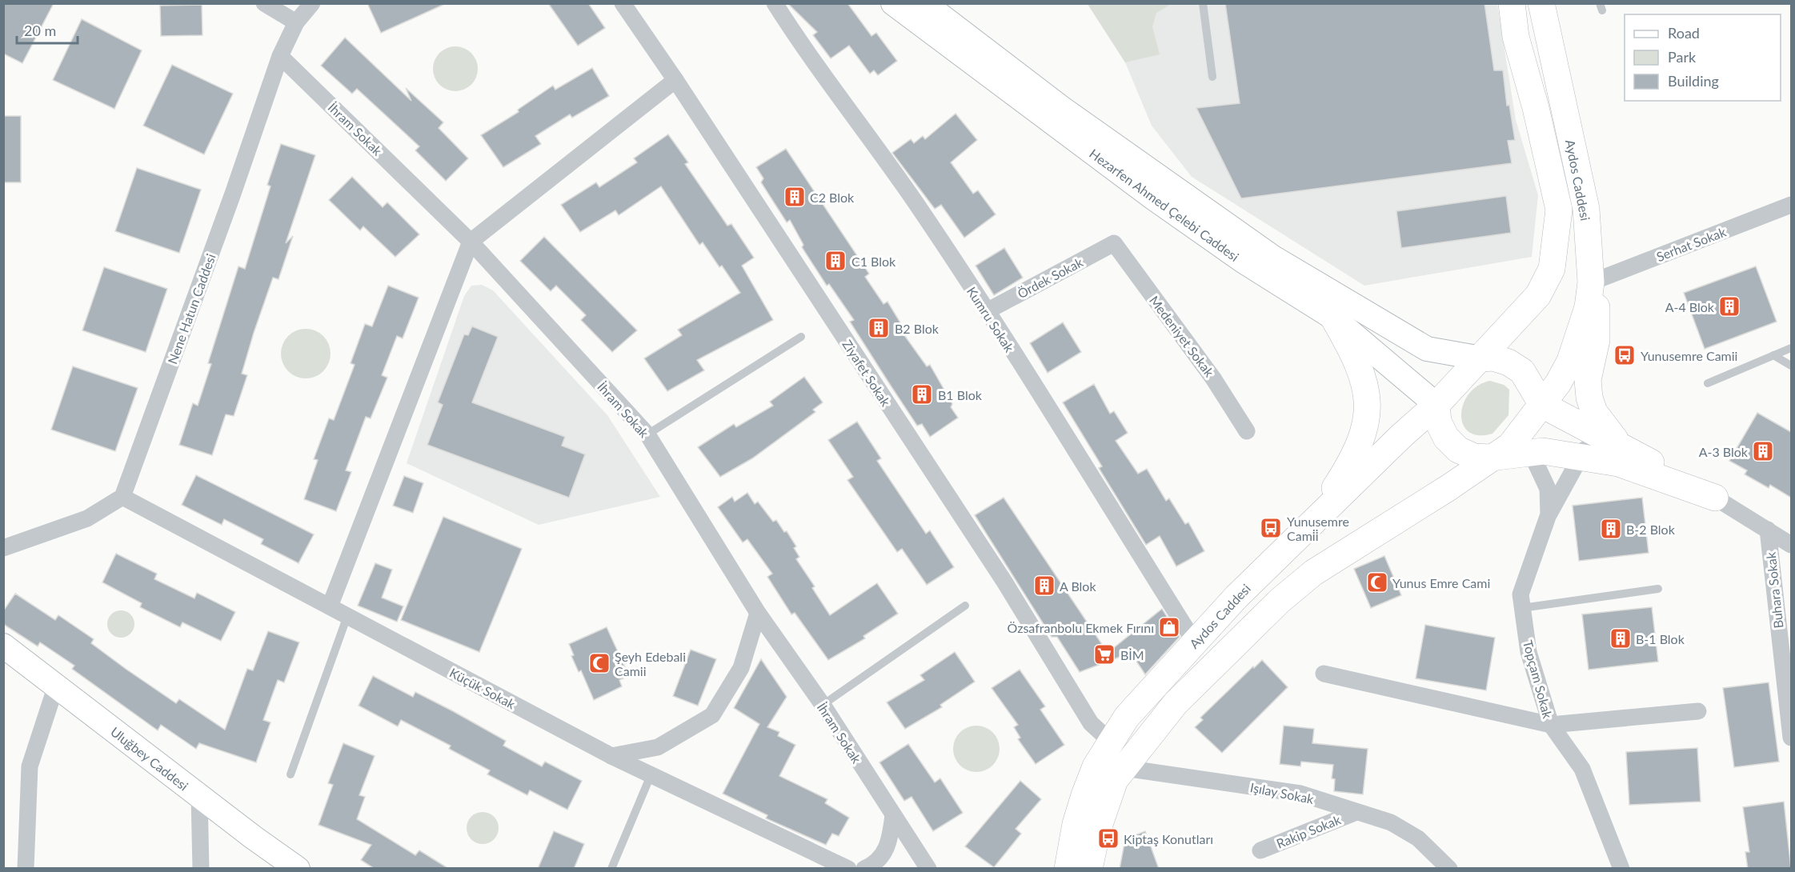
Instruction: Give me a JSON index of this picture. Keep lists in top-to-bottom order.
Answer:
{
  "streets": {
    "main road": ["Aydos Caddesi"],
    "street": [
      "İhram Sokak",
      "Hezarfen Ahmed Çelebi Caddesi",
      "Serhat Sokak",
      "Ördek Sokak",
      "Nene Hatun Caddesi",
      "Kumru Sokak",
      "Medeniyet Sokak",
      "Ziyafet Sokak",
      "Buhara Sokak",
      "Topçam Sokak",
      "Küçük Sokak",
      "Uluğbey Caddesi",
      "Işılay Sokak",
      "Rakip Sokak"
    ]
  },
  "crossings": [
    ["İhram Sokak", "Nene Hatun Caddesi"],
    ["Aydos Caddesi", "Hezarfen Ahmed Çelebi Caddesi"],
    ["Aydos Caddesi", "Serhat Sokak"],
    ["Aydos Caddesi", "Kumru Sokak"],
    ["Aydos Caddesi", "Ziyafet Sokak"],
    ["Ördek Sokak", "Kumru Sokak"],
    ["Ördek Sokak", "Medeniyet Sokak"],
    ["Nene Hatun Caddesi", "Küçük Sokak"],
    ["Işılay Sokak", "Rakip Sokak"]
  ],
  "places": {
    "building": [
      "C2 Blok",
      "C1 Blok",
      "A-4 Blok",
      "B2 Blok",
      "B1 Blok",
      "A-3 Blok",
      "B-2 Blok",
      "A Blok",
      "B-1 Blok"
    ],
    "bus stop": ["Yunusemre Camii", "Yunusemre Cami̇i̇", "Kiptaş Konutları"],
    "mosque": ["Yunus Emre Cami", "Şeyh Edebali Camii"],
    "shop": ["Özsafranbolu Ekmek Fırını"],
    "supermarket": ["BİM"]
  },
  "legend": ["Road", "Park", "Building"],
  "scale_bar": "20 m"
}
